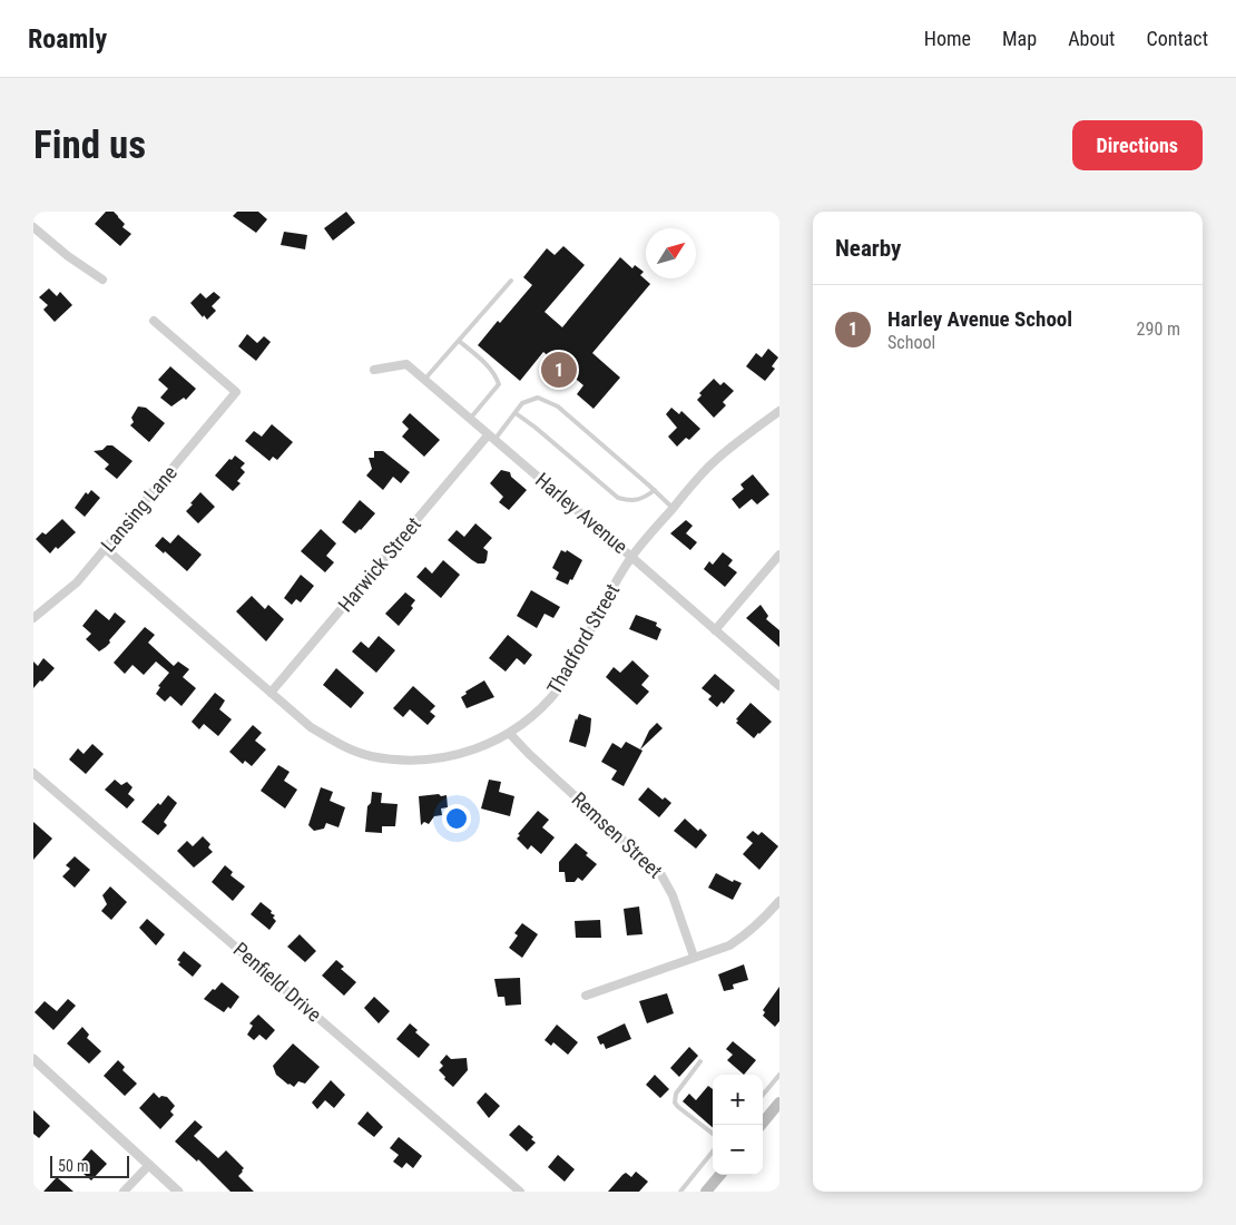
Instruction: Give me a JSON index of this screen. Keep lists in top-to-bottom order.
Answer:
{
  "streets": {
    "street": [
      "Lansing Lane",
      "Harley Avenue",
      "Harwick Street",
      "Thadford Street",
      "Remsen Street",
      "Penfield Drive"
    ]
  },
  "crossings": [
    ["Lansing Lane", "Thadford Street"],
    ["Harley Avenue", "Harwick Street"],
    ["Harley Avenue", "Thadford Street"],
    ["Harwick Street", "Thadford Street"],
    ["Thadford Street", "Remsen Street"]
  ],
  "scale_bar": "50 m",
  "north": "top right",
  "page": {
    "header": "Roamly",
    "nav": [
      "Home",
      "Map",
      "About",
      "Contact"
    ],
    "buttons": "Directions",
    "title": "Find us",
    "heading": "Nearby",
    "list": [
      {
        "mark": "1",
        "name": "Harley Avenue School",
        "note": "School",
        "value": "290 m"
      }
    ],
    "pins": "1",
    "map_buttons": ["+", "−"],
    "scale": "50 m"
  }
}
